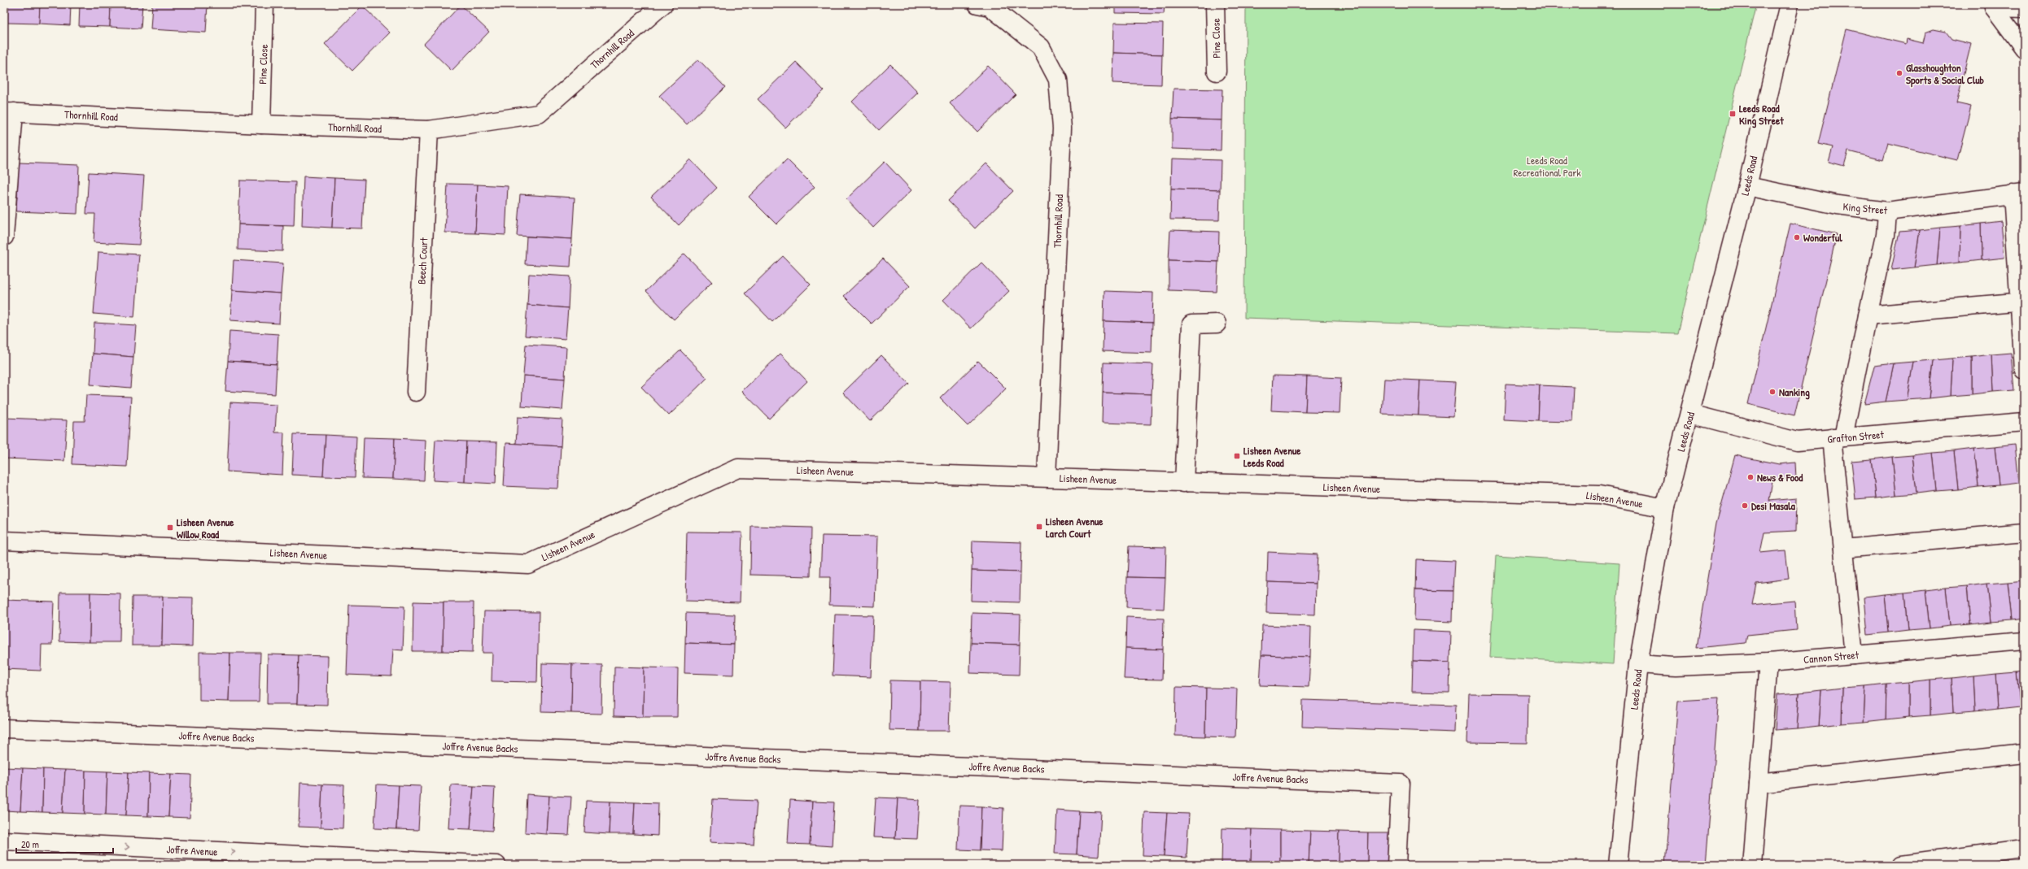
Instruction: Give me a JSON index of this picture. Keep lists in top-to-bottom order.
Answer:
{
  "streets": {
    "street": [
      "Pine Close",
      "Thornhill Road",
      "Leeds Road",
      "King Street",
      "Beech Court",
      "Grafton Street",
      "Lisheen Avenue",
      "Cannon Street",
      "Joffre Avenue Backs",
      "Joffre Avenue"
    ]
  },
  "crossings": [
    ["Pine Close", "Thornhill Road"],
    ["Thornhill Road", "Beech Court"],
    ["Thornhill Road", "Lisheen Avenue"],
    ["Leeds Road", "King Street"],
    ["Leeds Road", "Grafton Street"],
    ["Leeds Road", "Lisheen Avenue"],
    ["Leeds Road", "Cannon Street"]
  ],
  "one_way": ["Joffre Avenue"],
  "parks": ["Leeds Road Recreational Park"],
  "places": {
    "other": [
      "Glasshoughton Sports & Social Club",
      "Wonderful",
      "Nanking",
      "News & Food",
      "Desi Masala"
    ],
    "transit": [
      "Leeds Road King Street",
      "Lisheen Avenue Leeds Road",
      "Lisheen Avenue Larch Court",
      "Lisheen Avenue Willow Road"
    ]
  },
  "scale_bar": "20 m"
}
